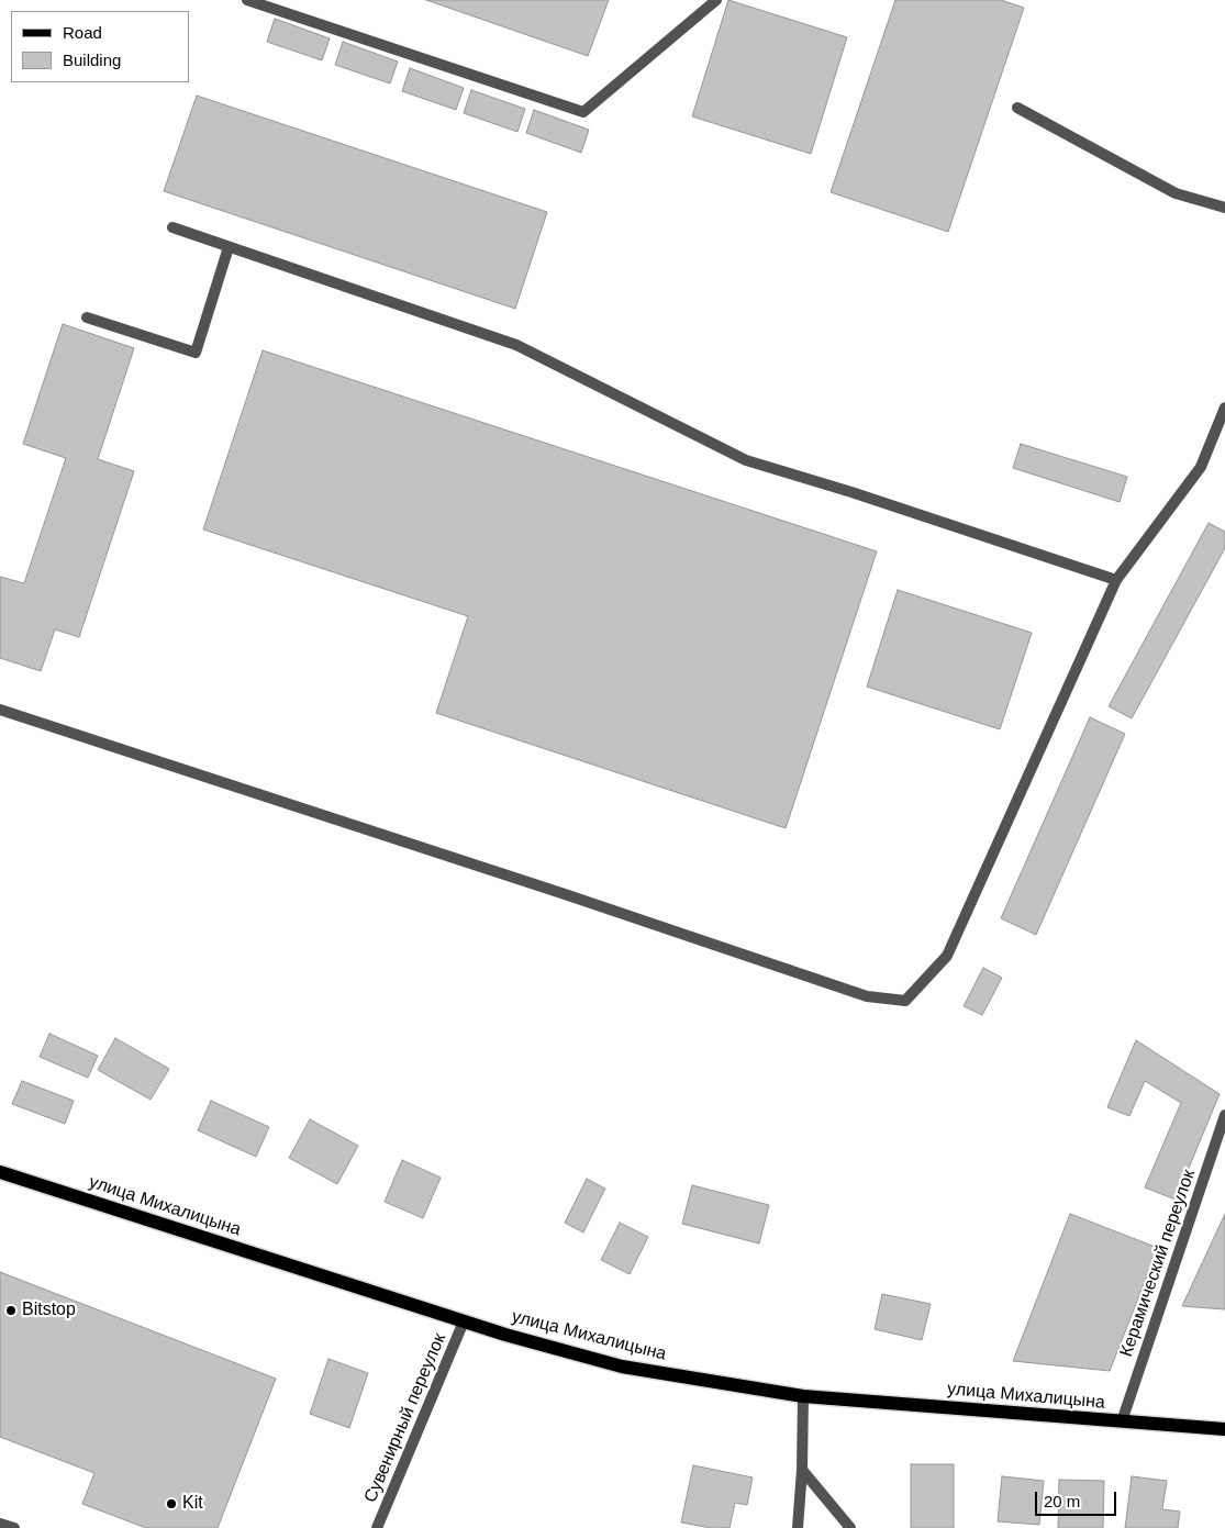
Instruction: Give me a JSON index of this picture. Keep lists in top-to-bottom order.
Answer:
{
  "streets": {
    "main road": ["улица Михалицына"],
    "street": ["Керамический переулок", "Сувенирный переулок"]
  },
  "crossings": [
    ["улица Михалицына", "Керамический переулок"],
    ["улица Михалицына", "Сувенирный переулок"]
  ],
  "places": ["Bitstop", "Kit"],
  "legend": ["Road", "Building"],
  "scale_bar": "20 m"
}
